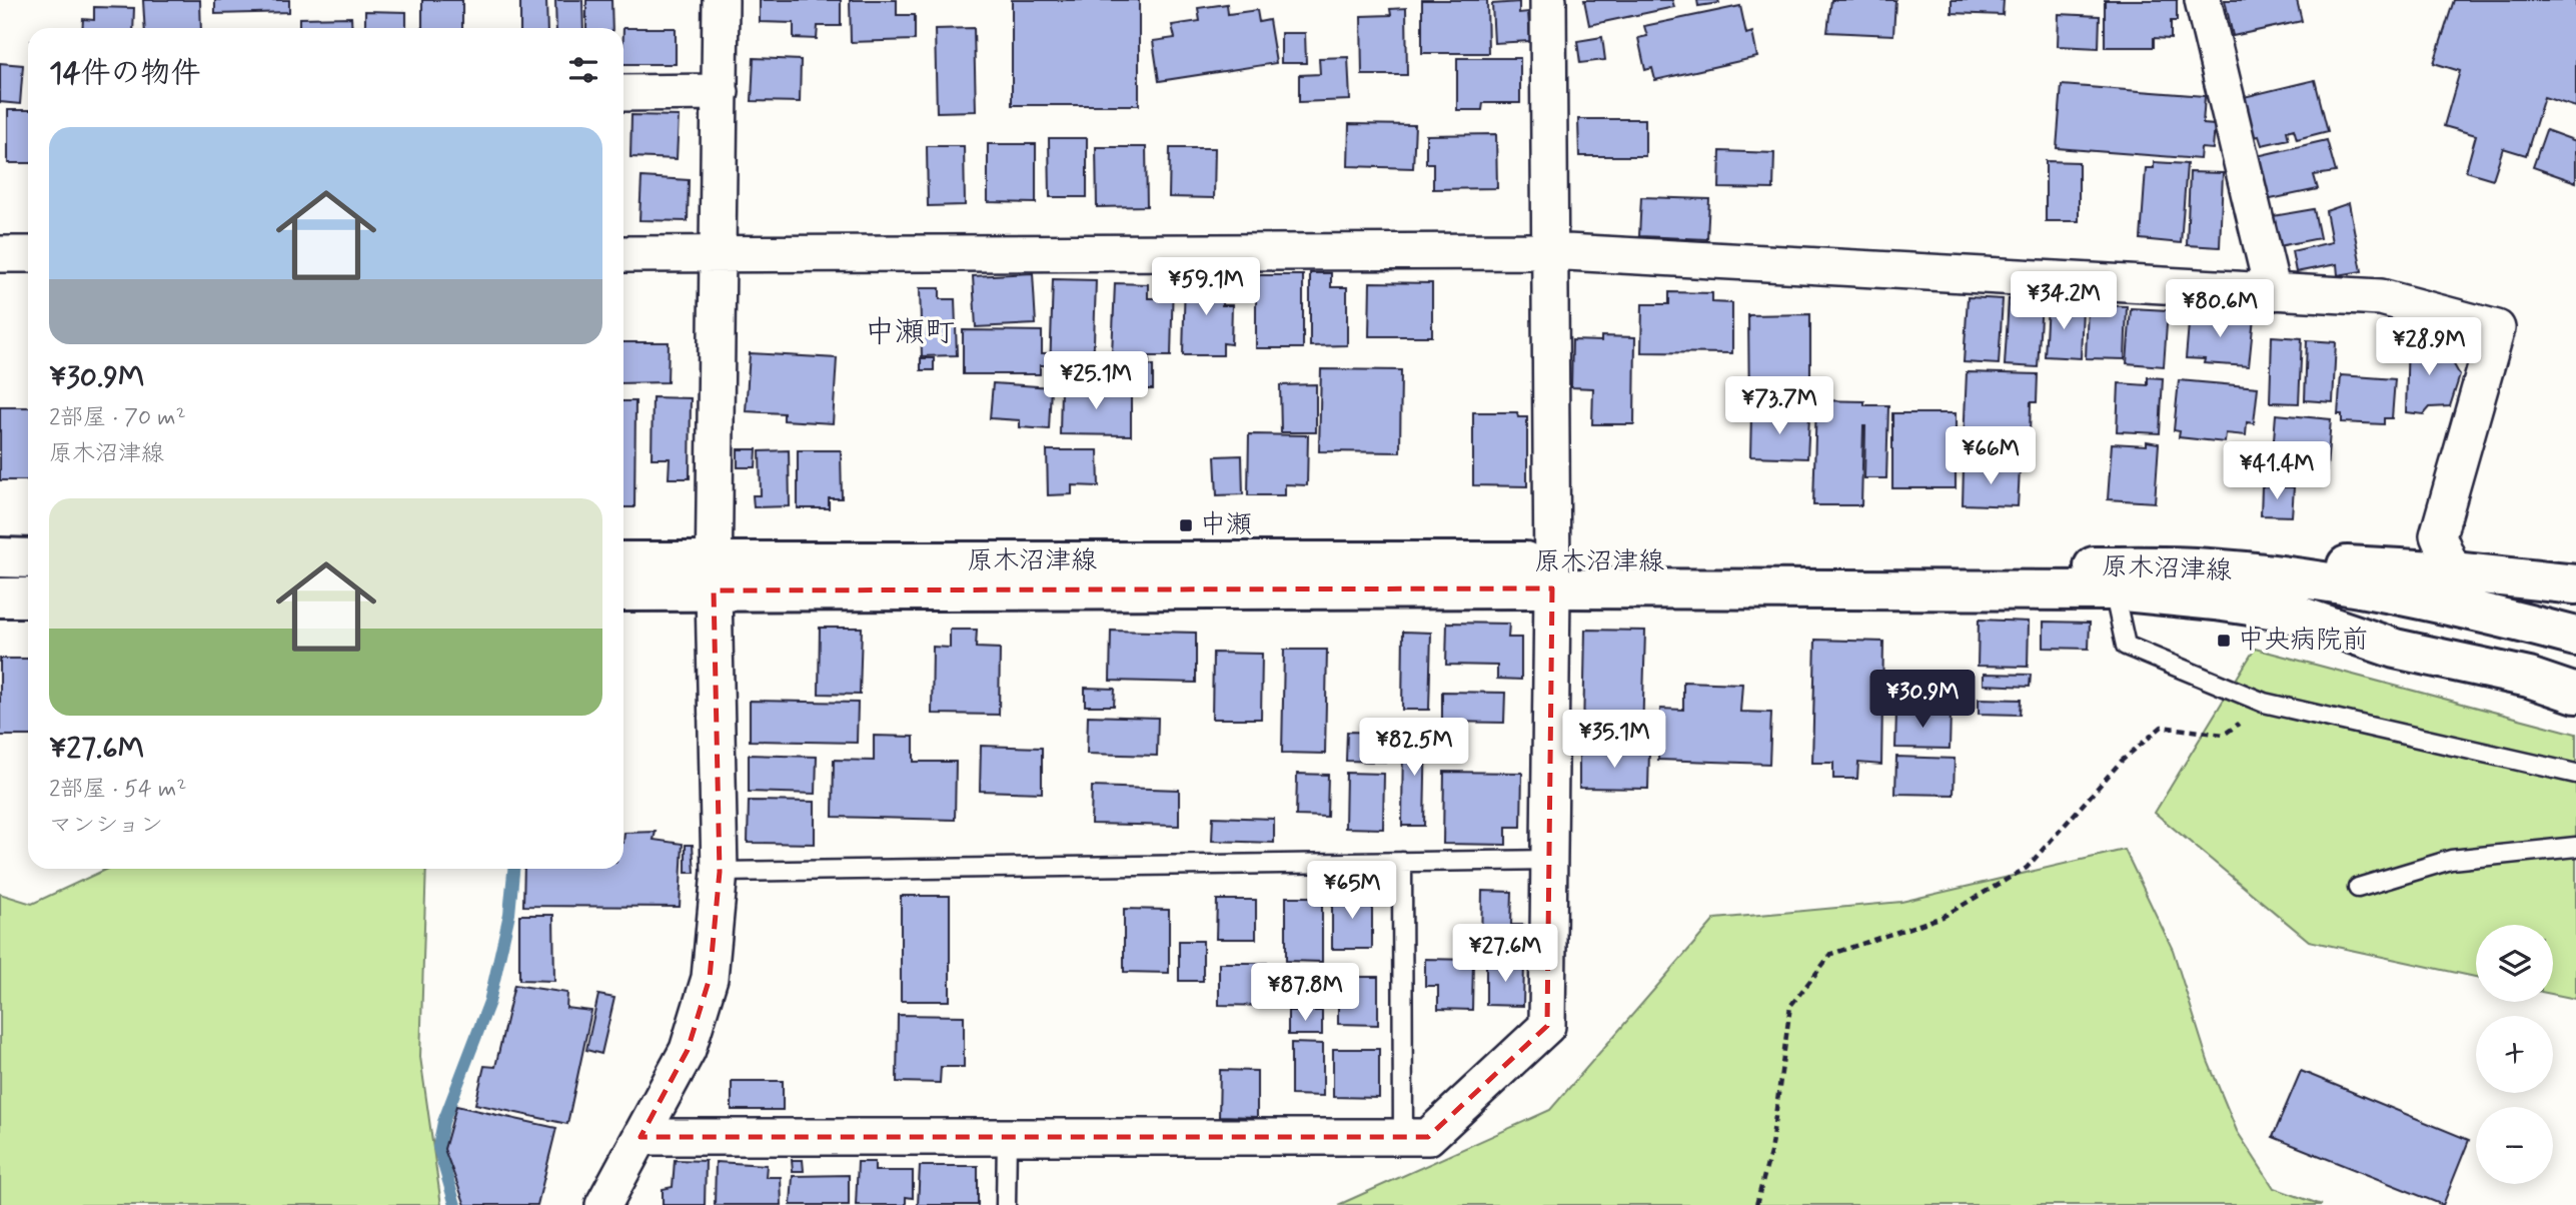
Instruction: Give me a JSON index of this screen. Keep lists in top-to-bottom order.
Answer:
{
  "streets": {
    "main road": ["原木沼津線"]
  },
  "districts": ["中瀬町"],
  "places": {
    "transit": ["中瀬", "中央病院前"]
  },
  "page": {
    "heading": "14件の物件",
    "list": [
      {
        "name": "¥30.9M",
        "note": "2部屋 · 70 m² · 原木沼津線"
      },
      {
        "name": "¥27.6M",
        "note": "2部屋 · 54 m² · マンション"
      }
    ],
    "price": [
      "¥59.1M",
      "¥34.2M",
      "¥80.6M",
      "¥28.9M",
      "¥25.1M",
      "¥73.7M",
      "¥66M",
      "¥41.4M",
      "¥30.9M",
      "¥35.1M",
      "¥82.5M",
      "¥65M",
      "¥27.6M",
      "¥87.8M"
    ],
    "map_buttons": ["+", "−"]
  }
}
